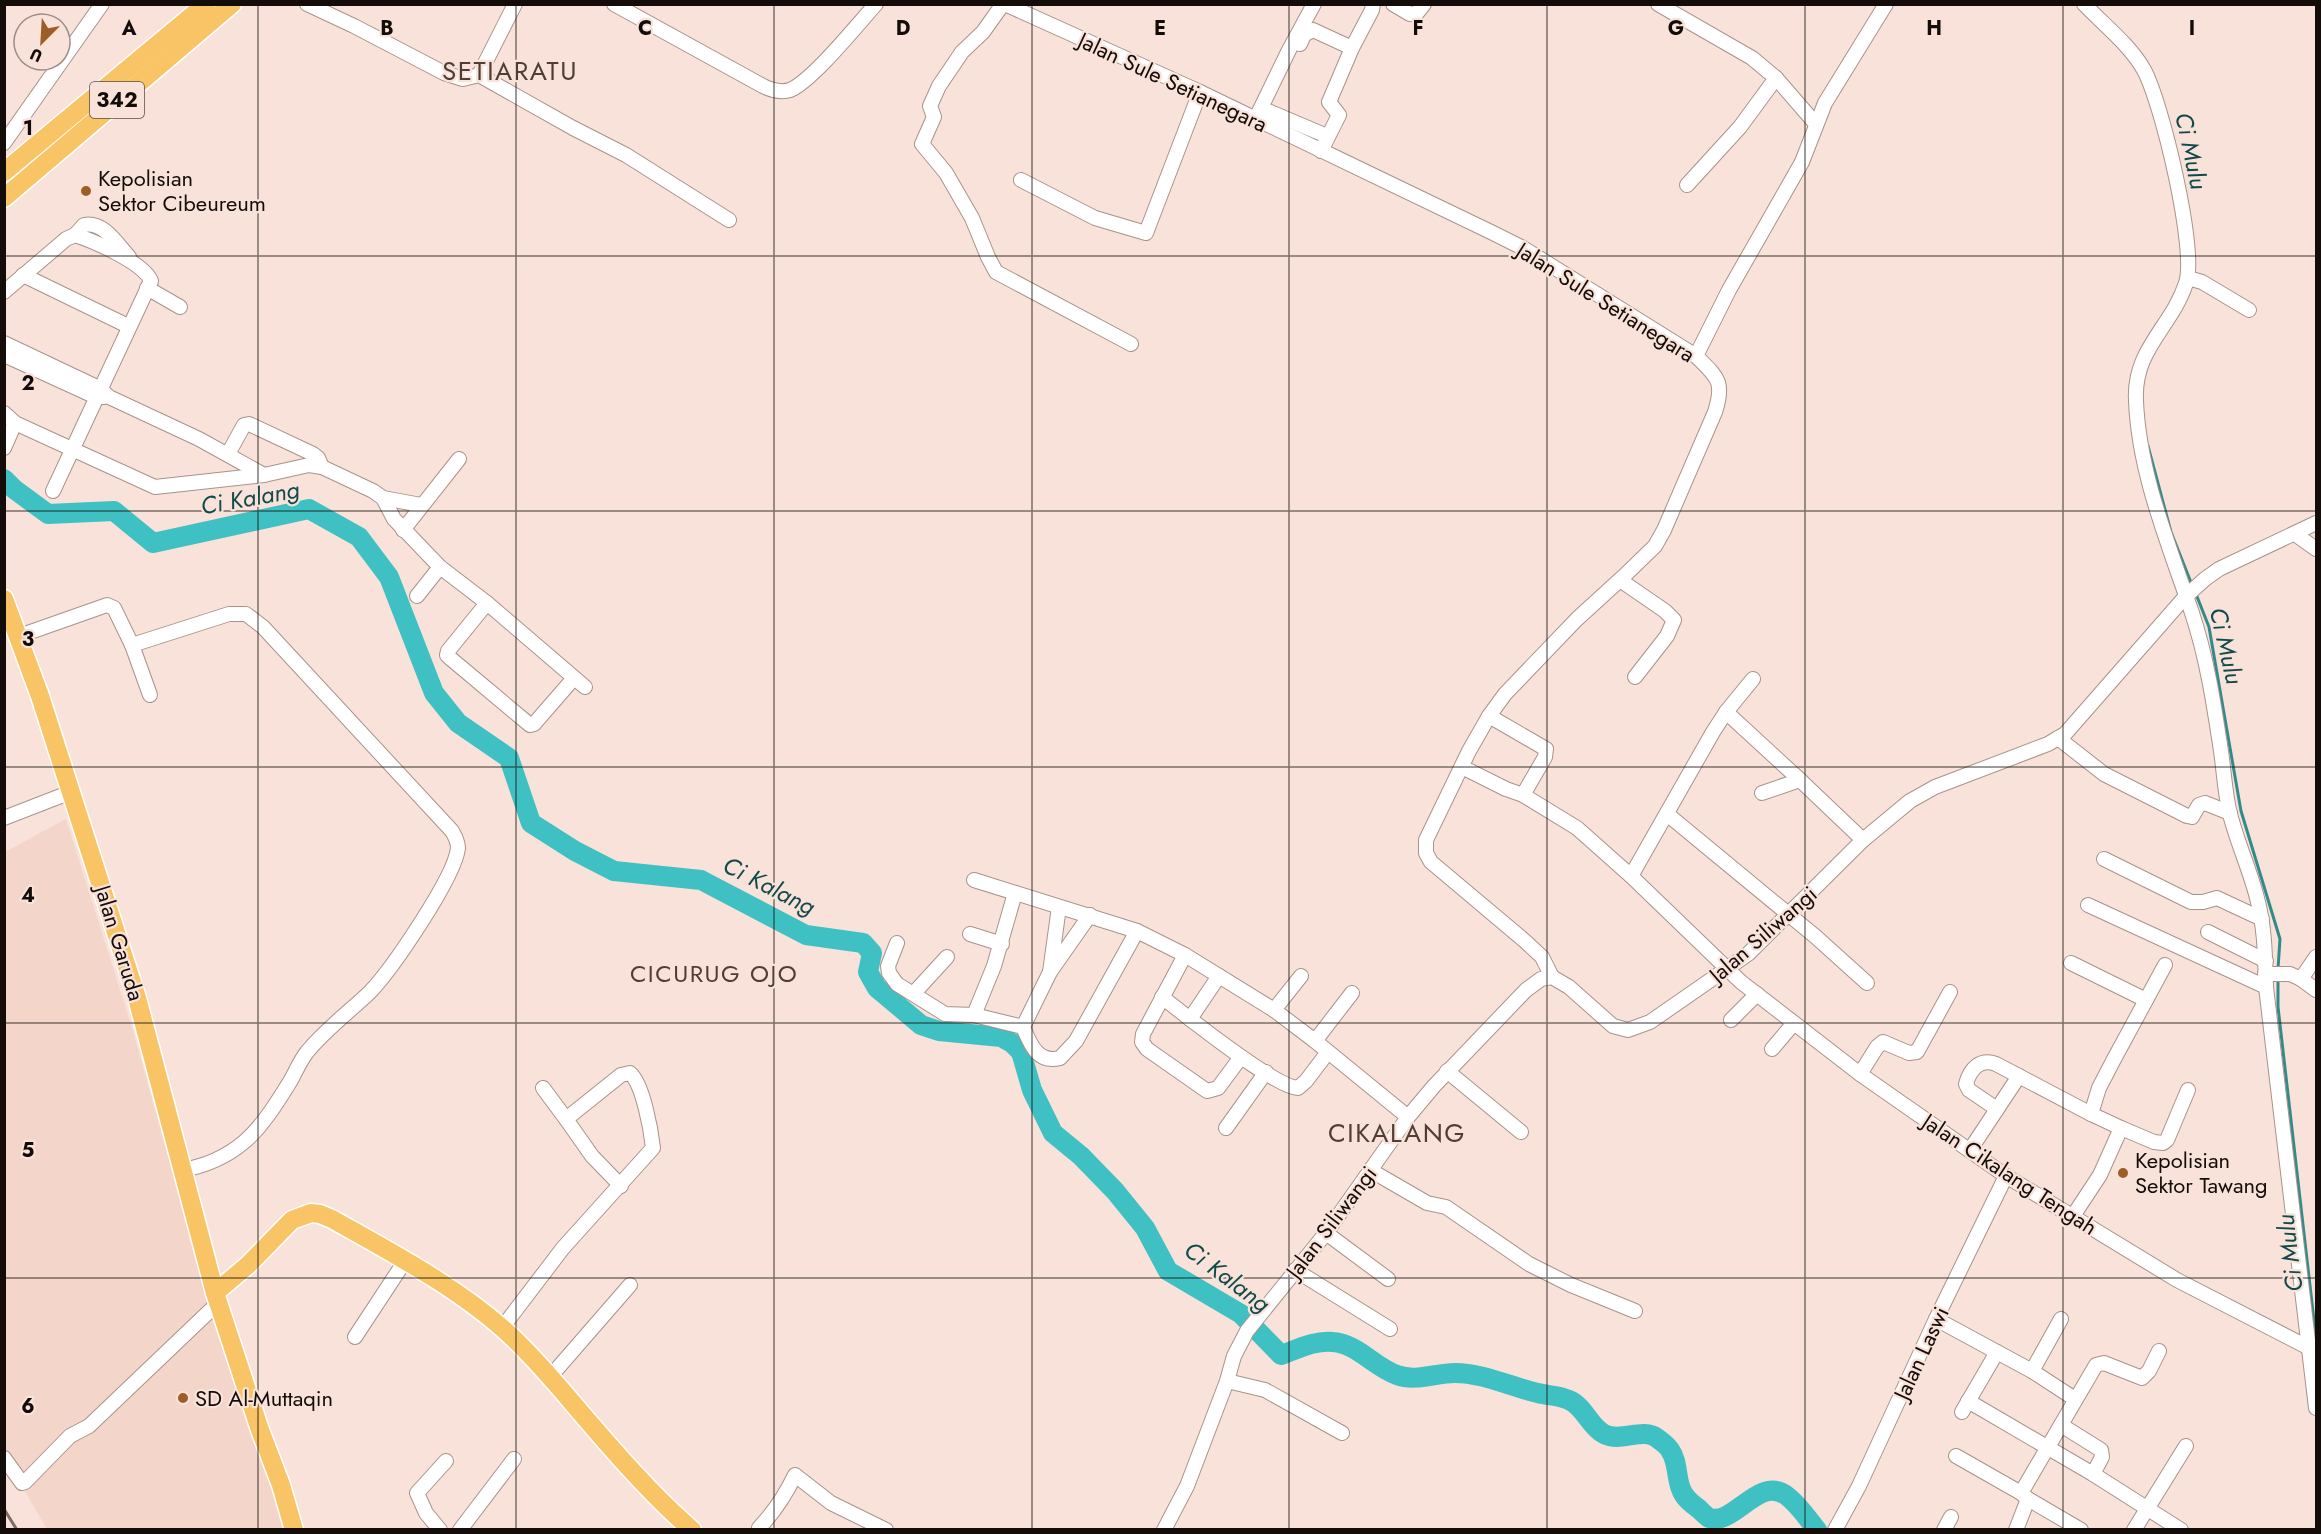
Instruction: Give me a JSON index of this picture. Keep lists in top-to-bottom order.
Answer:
{
  "streets": {
    "main road": ["342", "Jalan Garuda"],
    "street": [
      "Jalan Sule Setianegara",
      "Jalan Siliwangi",
      "Jalan Cikalang Tengah",
      "Jalan Laswi"
    ]
  },
  "crossings": [
    ["Jalan Sule Setianegara", "Jalan Siliwangi"],
    ["Jalan Sule Setianegara", "Jalan Cikalang Tengah"],
    ["Jalan Siliwangi", "Jalan Cikalang Tengah"],
    ["Jalan Cikalang Tengah", "Jalan Laswi"]
  ],
  "districts": ["SETIARATU", "CICURUG OJO", "CIKALANG"],
  "water": ["Ci Mulu", "Ci Kalang"],
  "places": ["Kepolisian Sektor Cibeureum", "Kepolisian Sektor Tawang", "SD Al-Muttaqin"],
  "north": "bottom left",
  "grid": {
    "columns": [
      "A",
      "B",
      "C",
      "D",
      "E",
      "F",
      "G",
      "H",
      "I"
    ],
    "rows": [
      "1",
      "2",
      "3",
      "4",
      "5",
      "6"
    ]
  }
}
